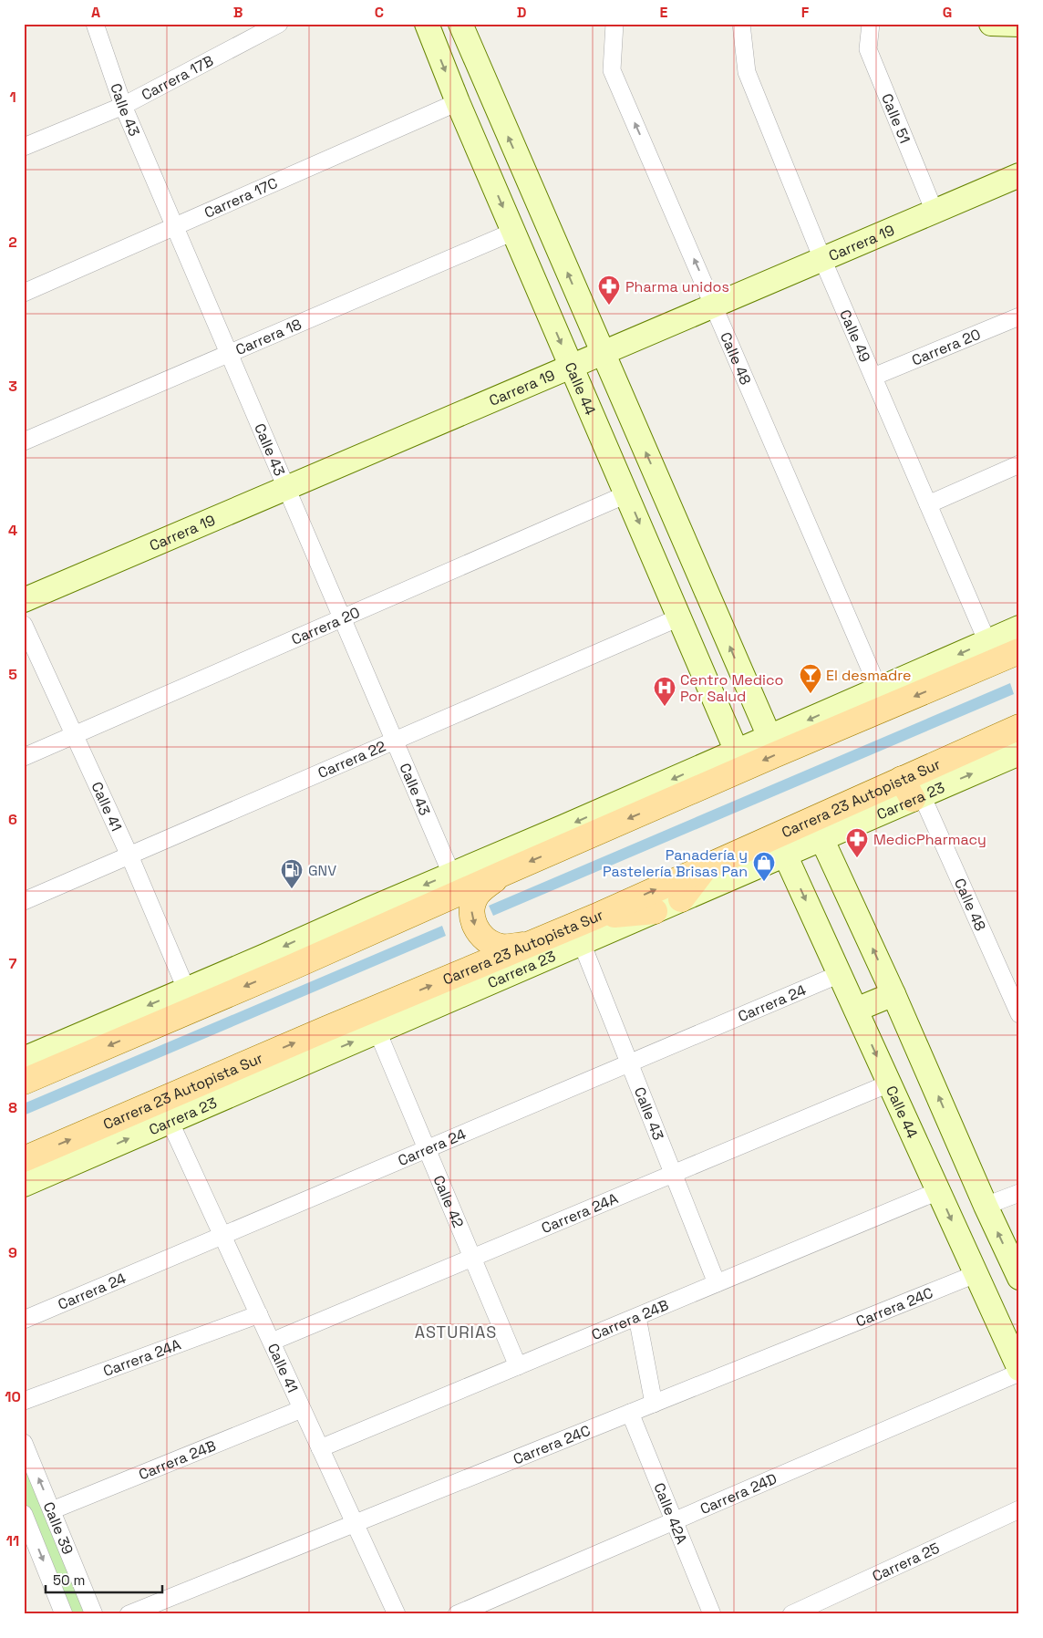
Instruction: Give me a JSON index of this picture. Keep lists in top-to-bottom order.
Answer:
{
  "streets": {
    "main road": ["Carrera 23 Autopista Sur"],
    "street": [
      "Carrera 17B",
      "Calle 43",
      "Calle 51",
      "Carrera 17C",
      "Carrera 19",
      "Calle 49",
      "Carrera 18",
      "Carrera 20",
      "Calle 48",
      "Calle 44",
      "Carrera 22",
      "Carrera 23",
      "Calle 41",
      "Carrera 24",
      "Calle 42",
      "Carrera 24A",
      "Carrera 24C",
      "Carrera 24B",
      "Carrera 24D",
      "Calle 42A",
      "Calle 39",
      "Carrera 25"
    ]
  },
  "crossings": [
    ["Carrera 17B", "Calle 43"],
    ["Calle 43", "Carrera 17C"],
    ["Calle 43", "Carrera 19"],
    ["Calle 43", "Carrera 18"],
    ["Calle 43", "Carrera 20"],
    ["Calle 43", "Carrera 22"],
    ["Calle 43", "Carrera 23"],
    ["Calle 43", "Carrera 24"],
    ["Calle 43", "Carrera 24A"],
    ["Calle 43", "Carrera 24B"],
    ["Calle 51", "Carrera 19"],
    ["Carrera 17C", "Calle 44"],
    ["Carrera 19", "Calle 49"],
    ["Carrera 19", "Calle 48"],
    ["Carrera 19", "Calle 44"],
    ["Calle 49", "Carrera 20"],
    ["Carrera 18", "Calle 44"],
    ["Carrera 20", "Calle 44"],
    ["Carrera 20", "Calle 41"],
    ["Calle 48", "Carrera 23 Autopista Sur"],
    ["Calle 48", "Carrera 23"],
    ["Calle 44", "Carrera 22"],
    ["Calle 44", "Carrera 23"],
    ["Calle 44", "Carrera 24"],
    ["Calle 44", "Carrera 24A"],
    ["Calle 44", "Carrera 24C"],
    ["Calle 44", "Carrera 24B"],
    ["Carrera 22", "Calle 41"],
    ["Carrera 23 Autopista Sur", "Carrera 23"],
    ["Carrera 23 Autopista Sur", "Calle 42"],
    ["Carrera 23", "Calle 41"],
    ["Carrera 23", "Calle 42"],
    ["Calle 41", "Carrera 24"],
    ["Calle 41", "Carrera 24A"],
    ["Calle 41", "Carrera 24C"],
    ["Calle 41", "Carrera 24B"],
    ["Carrera 24", "Calle 42"],
    ["Calle 42", "Carrera 24A"],
    ["Calle 42", "Carrera 24B"],
    ["Carrera 24C", "Calle 42A"],
    ["Carrera 24B", "Calle 39"],
    ["Carrera 24D", "Calle 42A"]
  ],
  "districts": ["ASTURIAS"],
  "places": {
    "pharmacy": ["Pharma unidos", "MedicPharmacy"],
    "bar": ["El desmadre"],
    "hospital": ["Centro Medico Por Salud"],
    "shop": ["Panadería y Pastelería Brisas Pan"],
    "fuel station": ["GNV"]
  },
  "scale_bar": "50 m",
  "grid": {
    "columns": [
      "A",
      "B",
      "C",
      "D",
      "E",
      "F",
      "G"
    ],
    "rows": [
      "1",
      "2",
      "3",
      "4",
      "5",
      "6",
      "7",
      "8",
      "9",
      "10",
      "11"
    ]
  }
}
